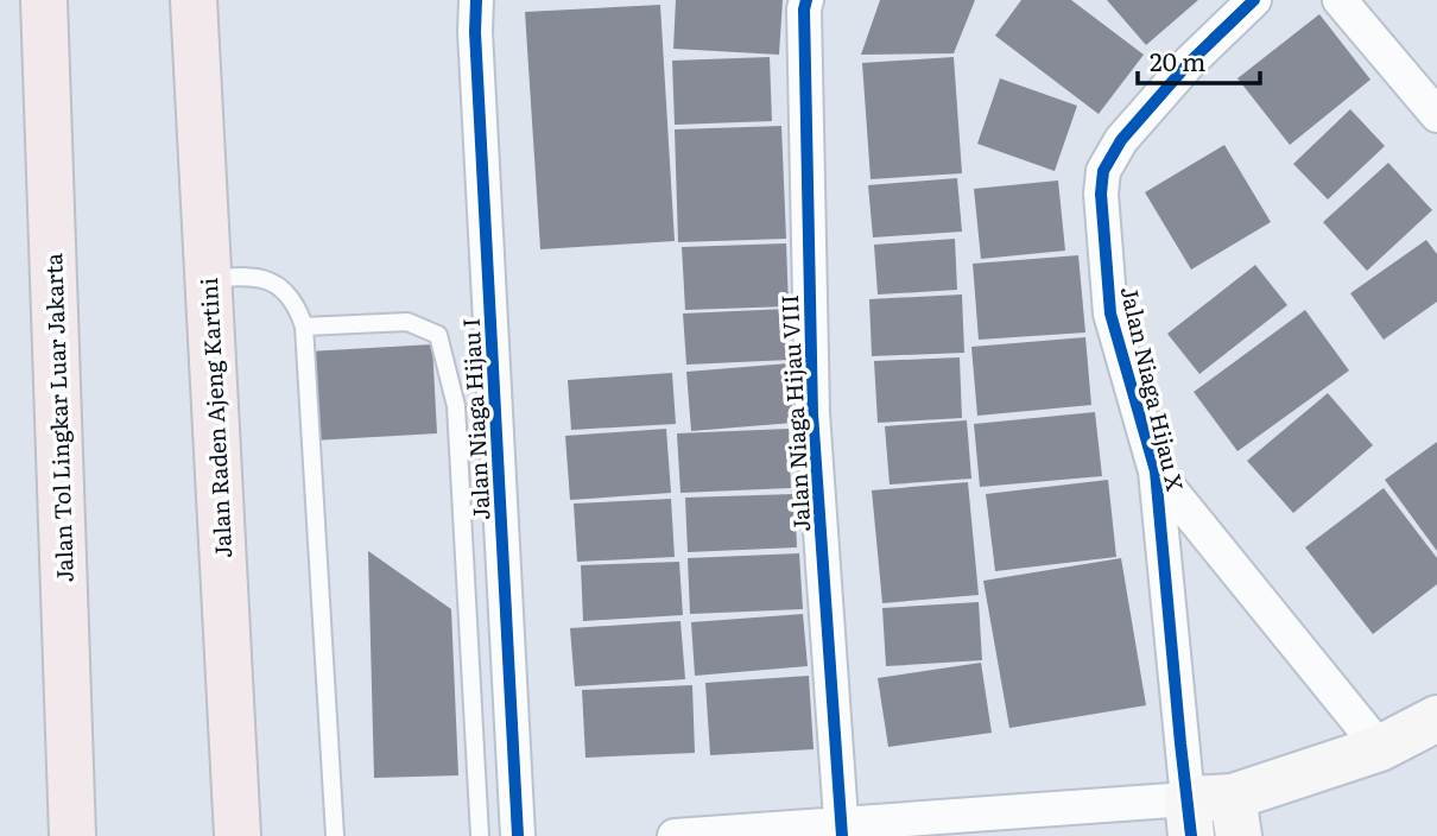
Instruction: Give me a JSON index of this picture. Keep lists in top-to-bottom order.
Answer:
{
  "streets": {
    "highway": ["Jalan Tol Lingkar Luar Jakarta", "Jalan Raden Ajeng Kartini"],
    "street": ["Jalan Niaga Hijau X", "Jalan Niaga Hijau VIII", "Jalan Niaga Hijau I"]
  },
  "scale_bar": "20 m"
}
